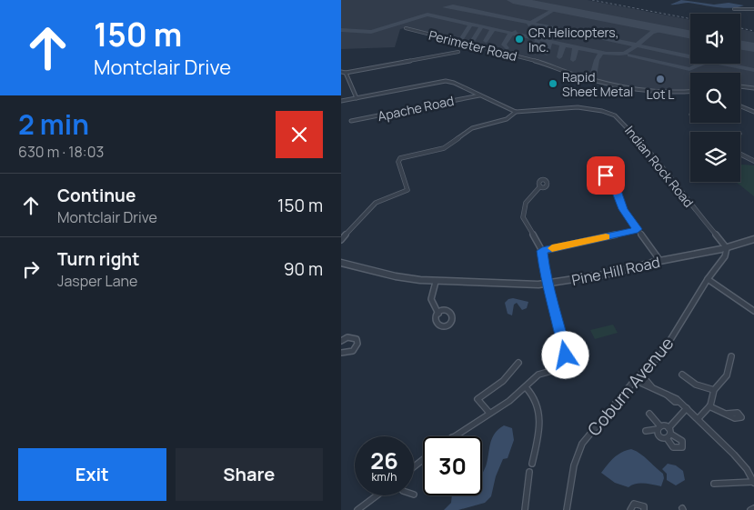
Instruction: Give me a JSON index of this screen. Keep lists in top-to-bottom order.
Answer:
{
  "streets": {
    "street": [
      "Perimeter Road",
      "Apache Road",
      "Indian Rock Road",
      "Pine Hill Road",
      "Coburn Avenue"
    ]
  },
  "crossings": [
    ["Apache Road", "Indian Rock Road"],
    ["Indian Rock Road", "Pine Hill Road"],
    ["Indian Rock Road", "Coburn Avenue"],
    ["Pine Hill Road", "Coburn Avenue"]
  ],
  "places": ["CR Helicopters, Inc.", "Lot L", "Rapid Sheet Metal"],
  "page": {
    "turn": ["150 m", "Montclair Drive"],
    "heading": ["2 min", "630 m · 18:03"],
    "list": [
      {
        "name": "Continue",
        "note": "Montclair Drive",
        "value": "150 m"
      },
      {
        "name": "Turn right",
        "note": "Jasper Lane",
        "value": "90 m"
      }
    ],
    "speed": "26 km/h",
    "limit": "30",
    "buttons": ["Exit", "Share"]
  }
}
